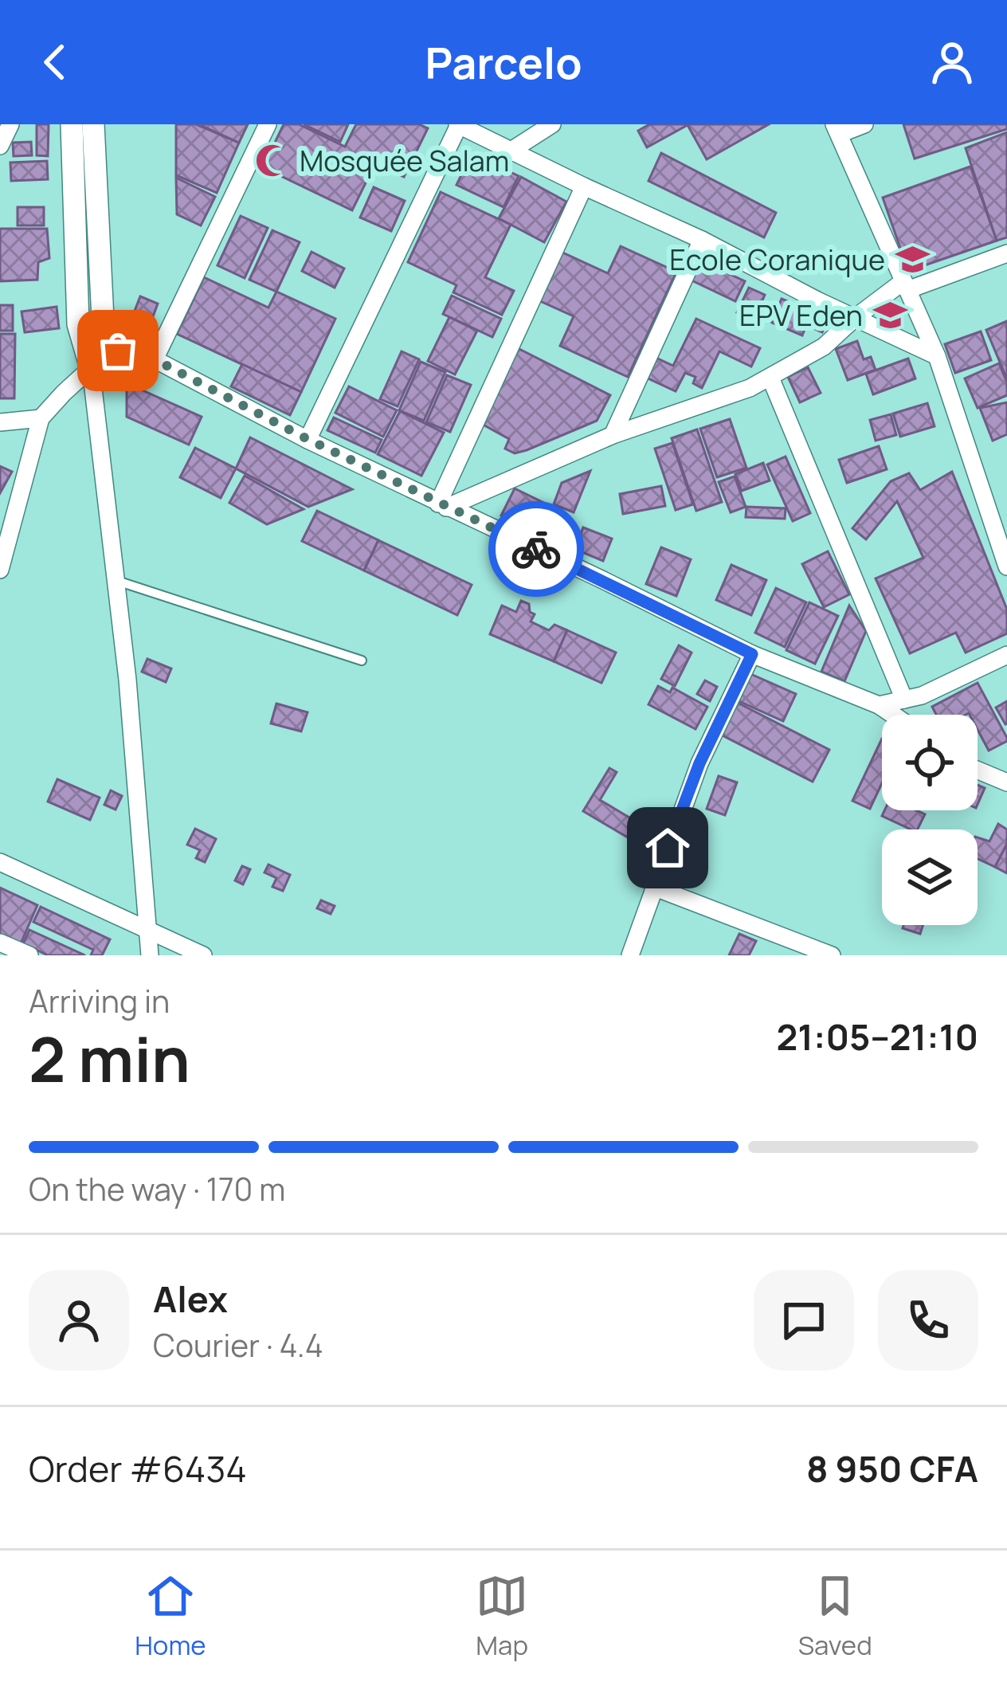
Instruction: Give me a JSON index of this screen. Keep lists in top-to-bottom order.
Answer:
{
  "places": {
    "mosque": ["Mosquée Salam"],
    "school or university": ["Ecole Coranique", "EPV Eden"]
  },
  "page": {
    "header": "Parcelo",
    "heading": ["2 min", "Arriving in", "21:05–21:10"],
    "panel": [
      "Alex",
      "Courier · 4.4",
      "Order #6434",
      "8 950 CFA"
    ],
    "bar": "On the way · 170 m",
    "tabs": ["Home", "Map", "Saved"]
  }
}
